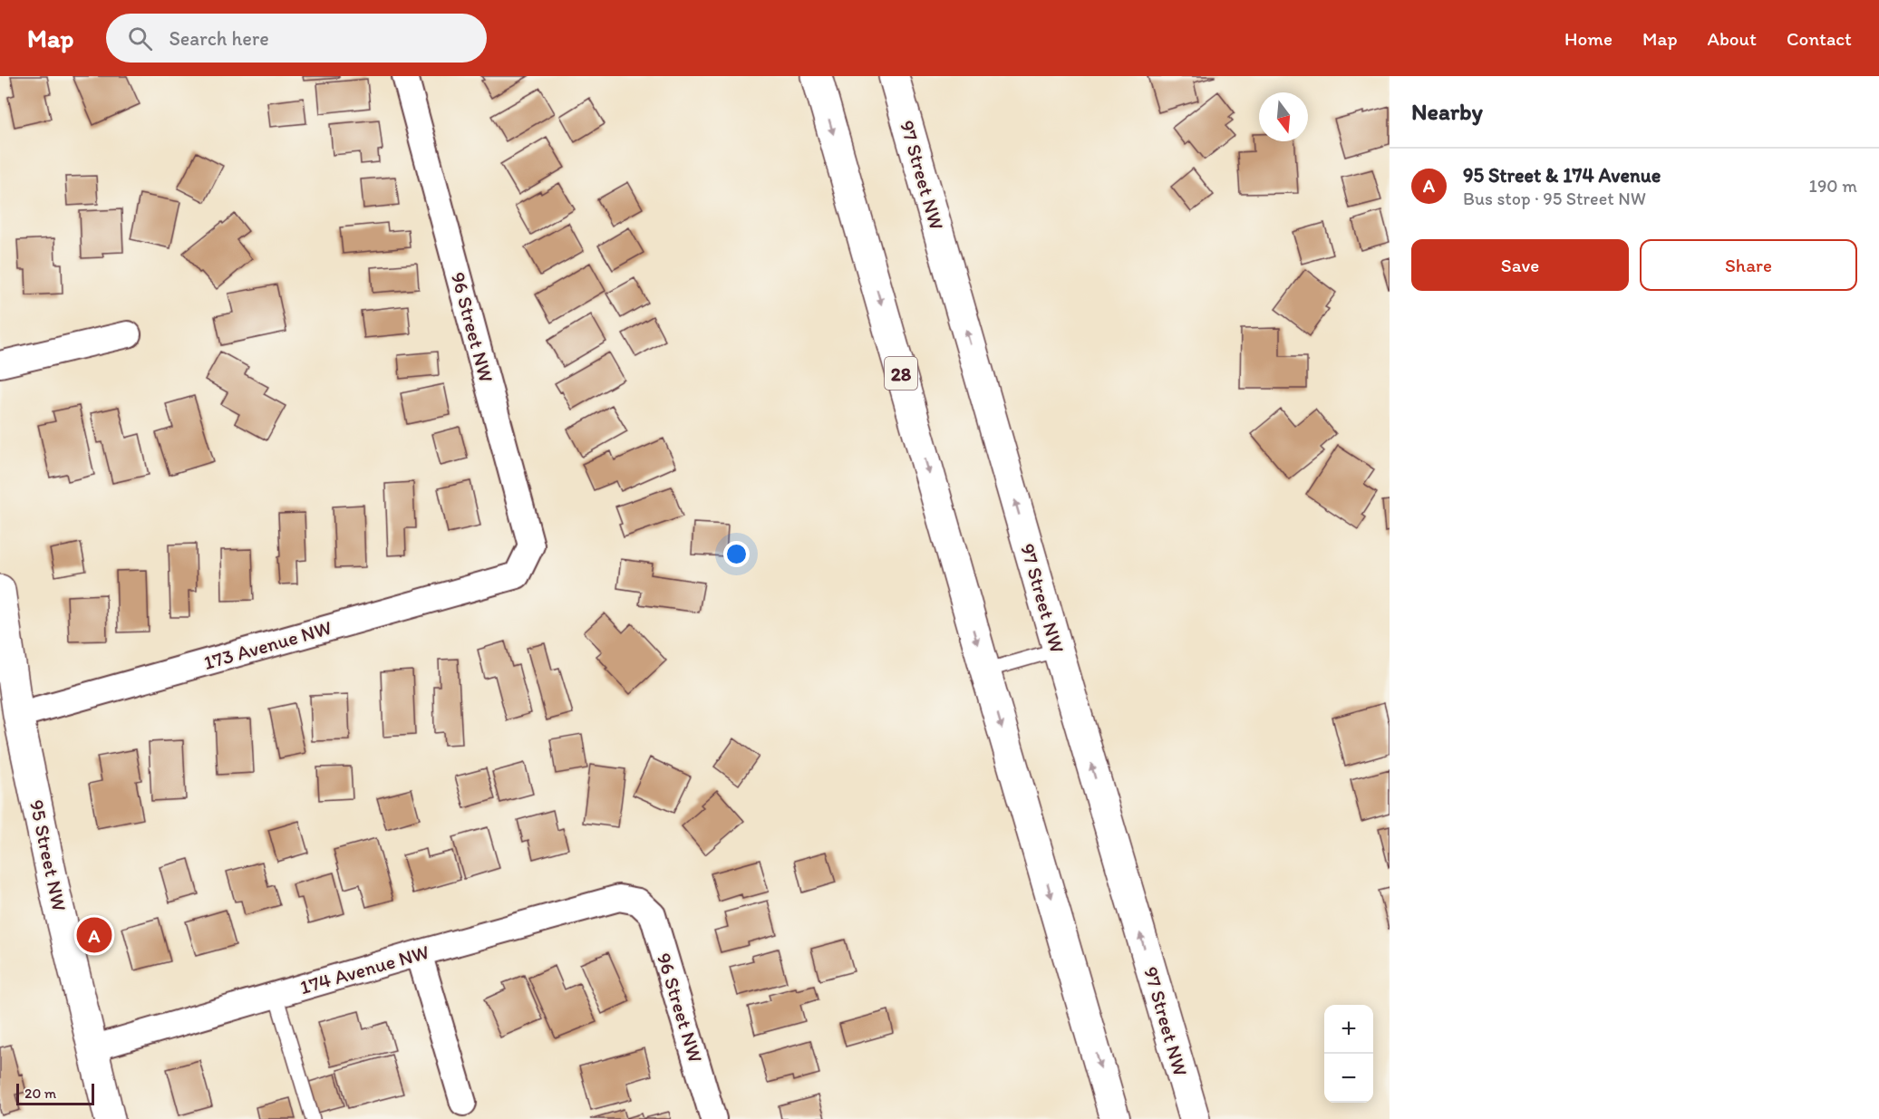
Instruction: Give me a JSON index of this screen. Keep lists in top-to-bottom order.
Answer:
{
  "streets": {
    "main road": ["97 Street NW", "28", "95 Street NW"],
    "street": ["96 Street NW", "173 Avenue NW", "174 Avenue NW"]
  },
  "crossings": [
    ["96 Street NW", "173 Avenue NW"],
    ["96 Street NW", "174 Avenue NW"],
    ["173 Avenue NW", "95 Street NW"],
    ["95 Street NW", "174 Avenue NW"]
  ],
  "scale_bar": "20 m",
  "north": "bottom",
  "page": {
    "header": "Map",
    "search": "Search here",
    "nav": [
      "Home",
      "Map",
      "About",
      "Contact"
    ],
    "heading": "Nearby",
    "list": [
      {
        "mark": "A",
        "name": "95 Street & 174 Avenue",
        "note": "Bus stop · 95 Street NW",
        "value": "190 m"
      }
    ],
    "buttons": ["Save", "Share"],
    "pins": "A",
    "map_buttons": ["+", "−"],
    "scale": "20 m"
  }
}
